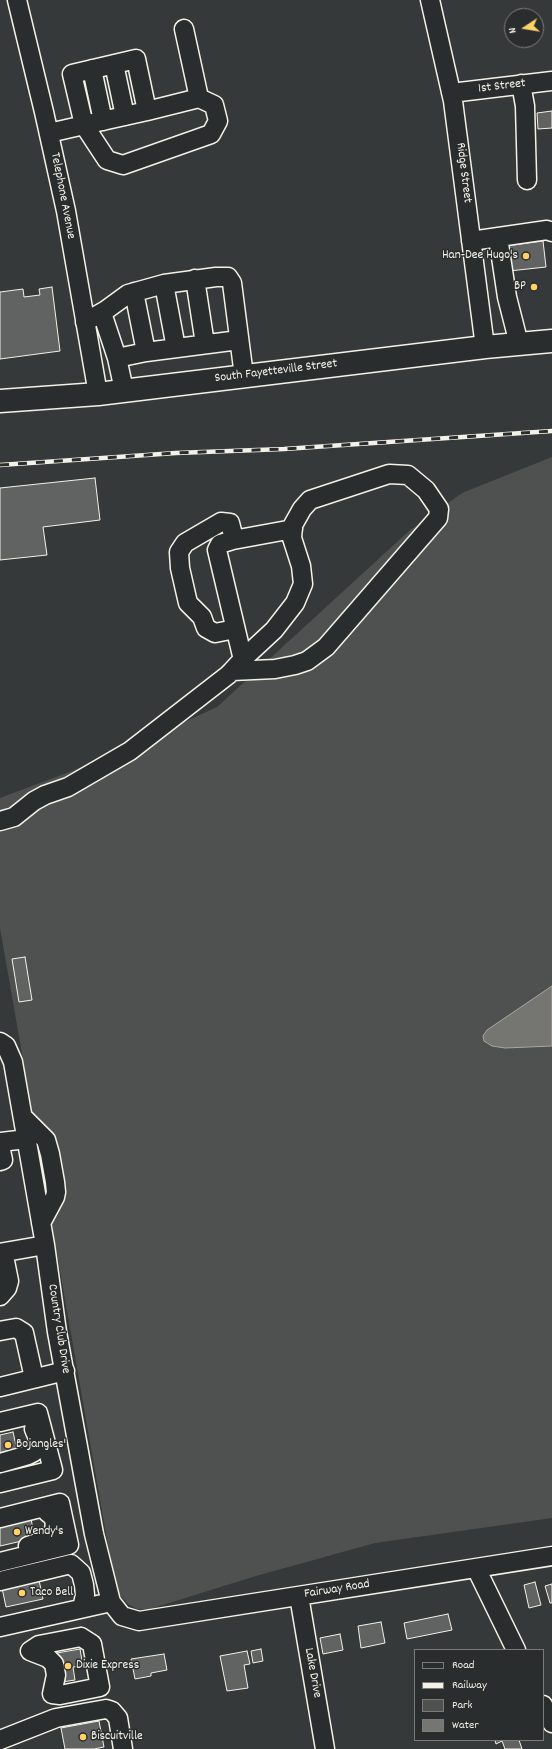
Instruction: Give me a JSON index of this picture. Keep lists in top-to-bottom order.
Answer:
{
  "streets": {
    "main road": ["South Fayetteville Street"],
    "street": [
      "1st Street",
      "Ridge Street",
      "Telephone Avenue",
      "Country Club Drive",
      "Fairway Road",
      "Lake Drive"
    ]
  },
  "crossings": [
    ["1st Street", "Ridge Street"],
    ["Ridge Street", "South Fayetteville Street"],
    ["Telephone Avenue", "South Fayetteville Street"],
    ["Country Club Drive", "Fairway Road"],
    ["Fairway Road", "Lake Drive"]
  ],
  "places": [
    "Han-Dee Hugo's",
    "BP",
    "Bojangles'",
    "Wendy's",
    "Taco Bell",
    "Dixie Express",
    "Biscuitville"
  ],
  "legend": [
    "Road",
    "Railway",
    "Park",
    "Water"
  ],
  "north": "left"
}
